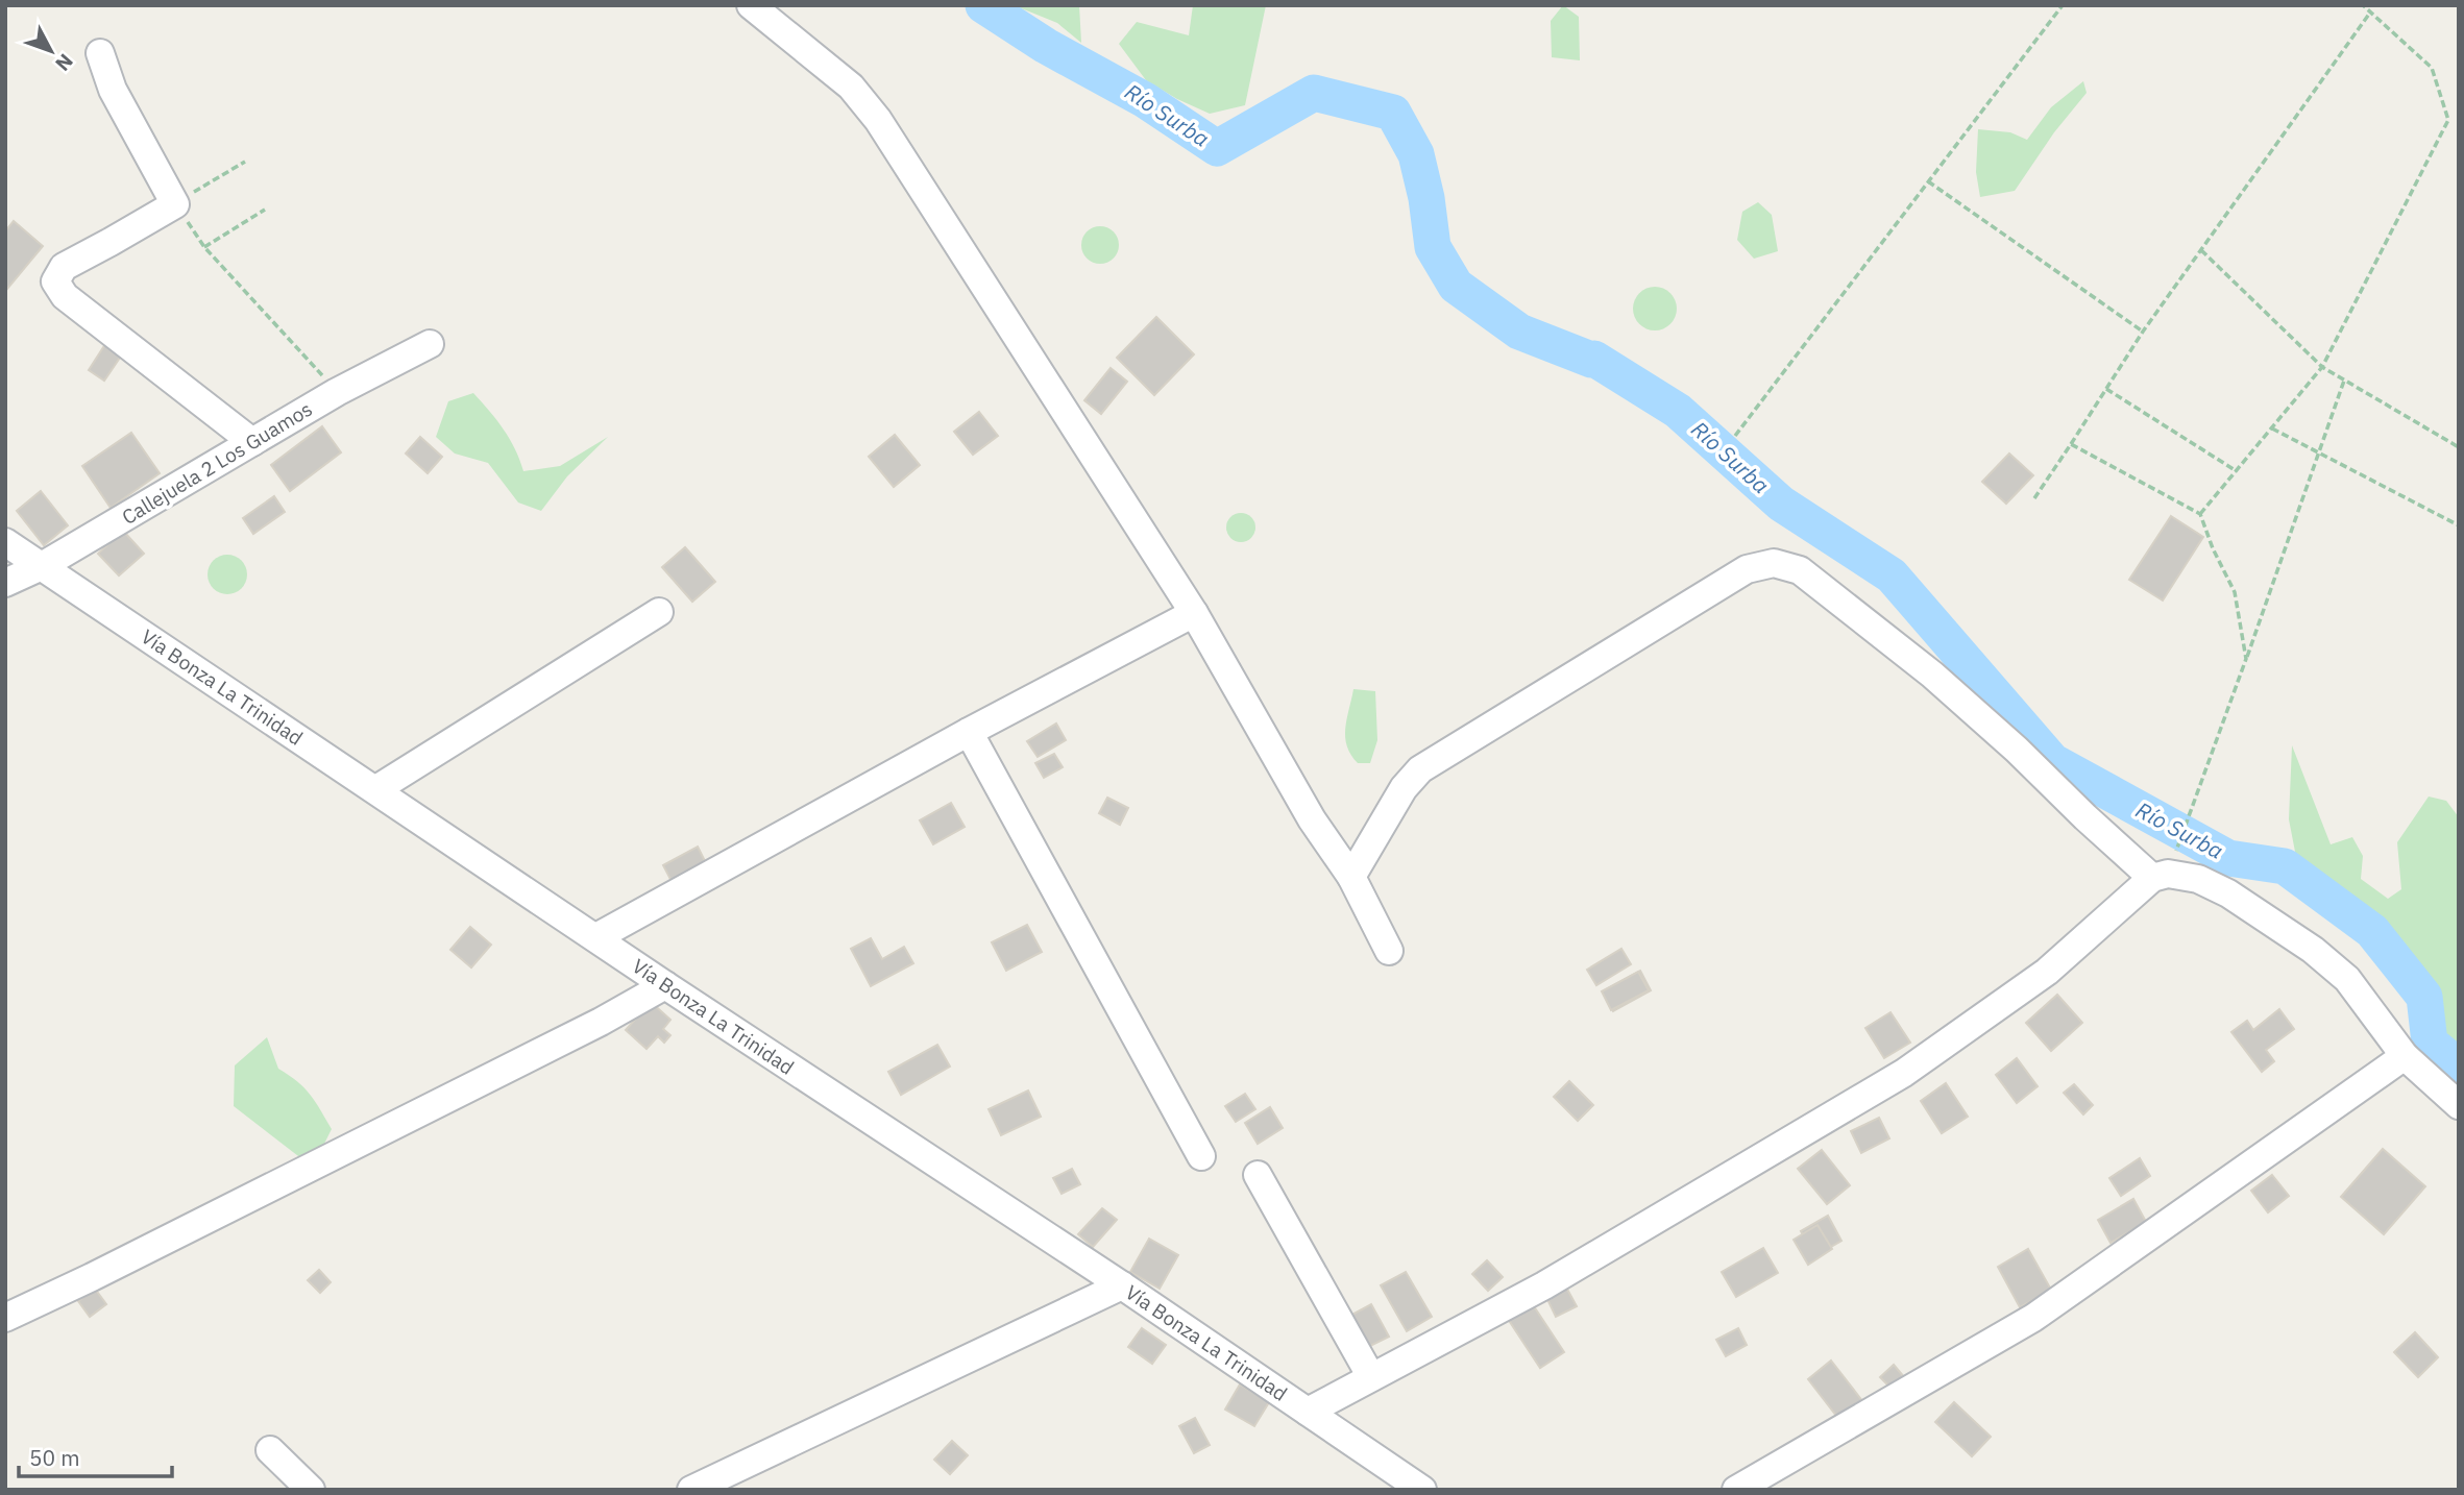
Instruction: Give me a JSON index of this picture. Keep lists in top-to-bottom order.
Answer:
{
  "streets": {
    "street": ["Callejuela 2 Los Guamos", "Vía Bonza La Trinidad"]
  },
  "crossings": [
    ["Callejuela 2 Los Guamos", "Vía Bonza La Trinidad"]
  ],
  "water": ["Río Surba"],
  "scale_bar": "50 m",
  "north": "bottom right"
}
